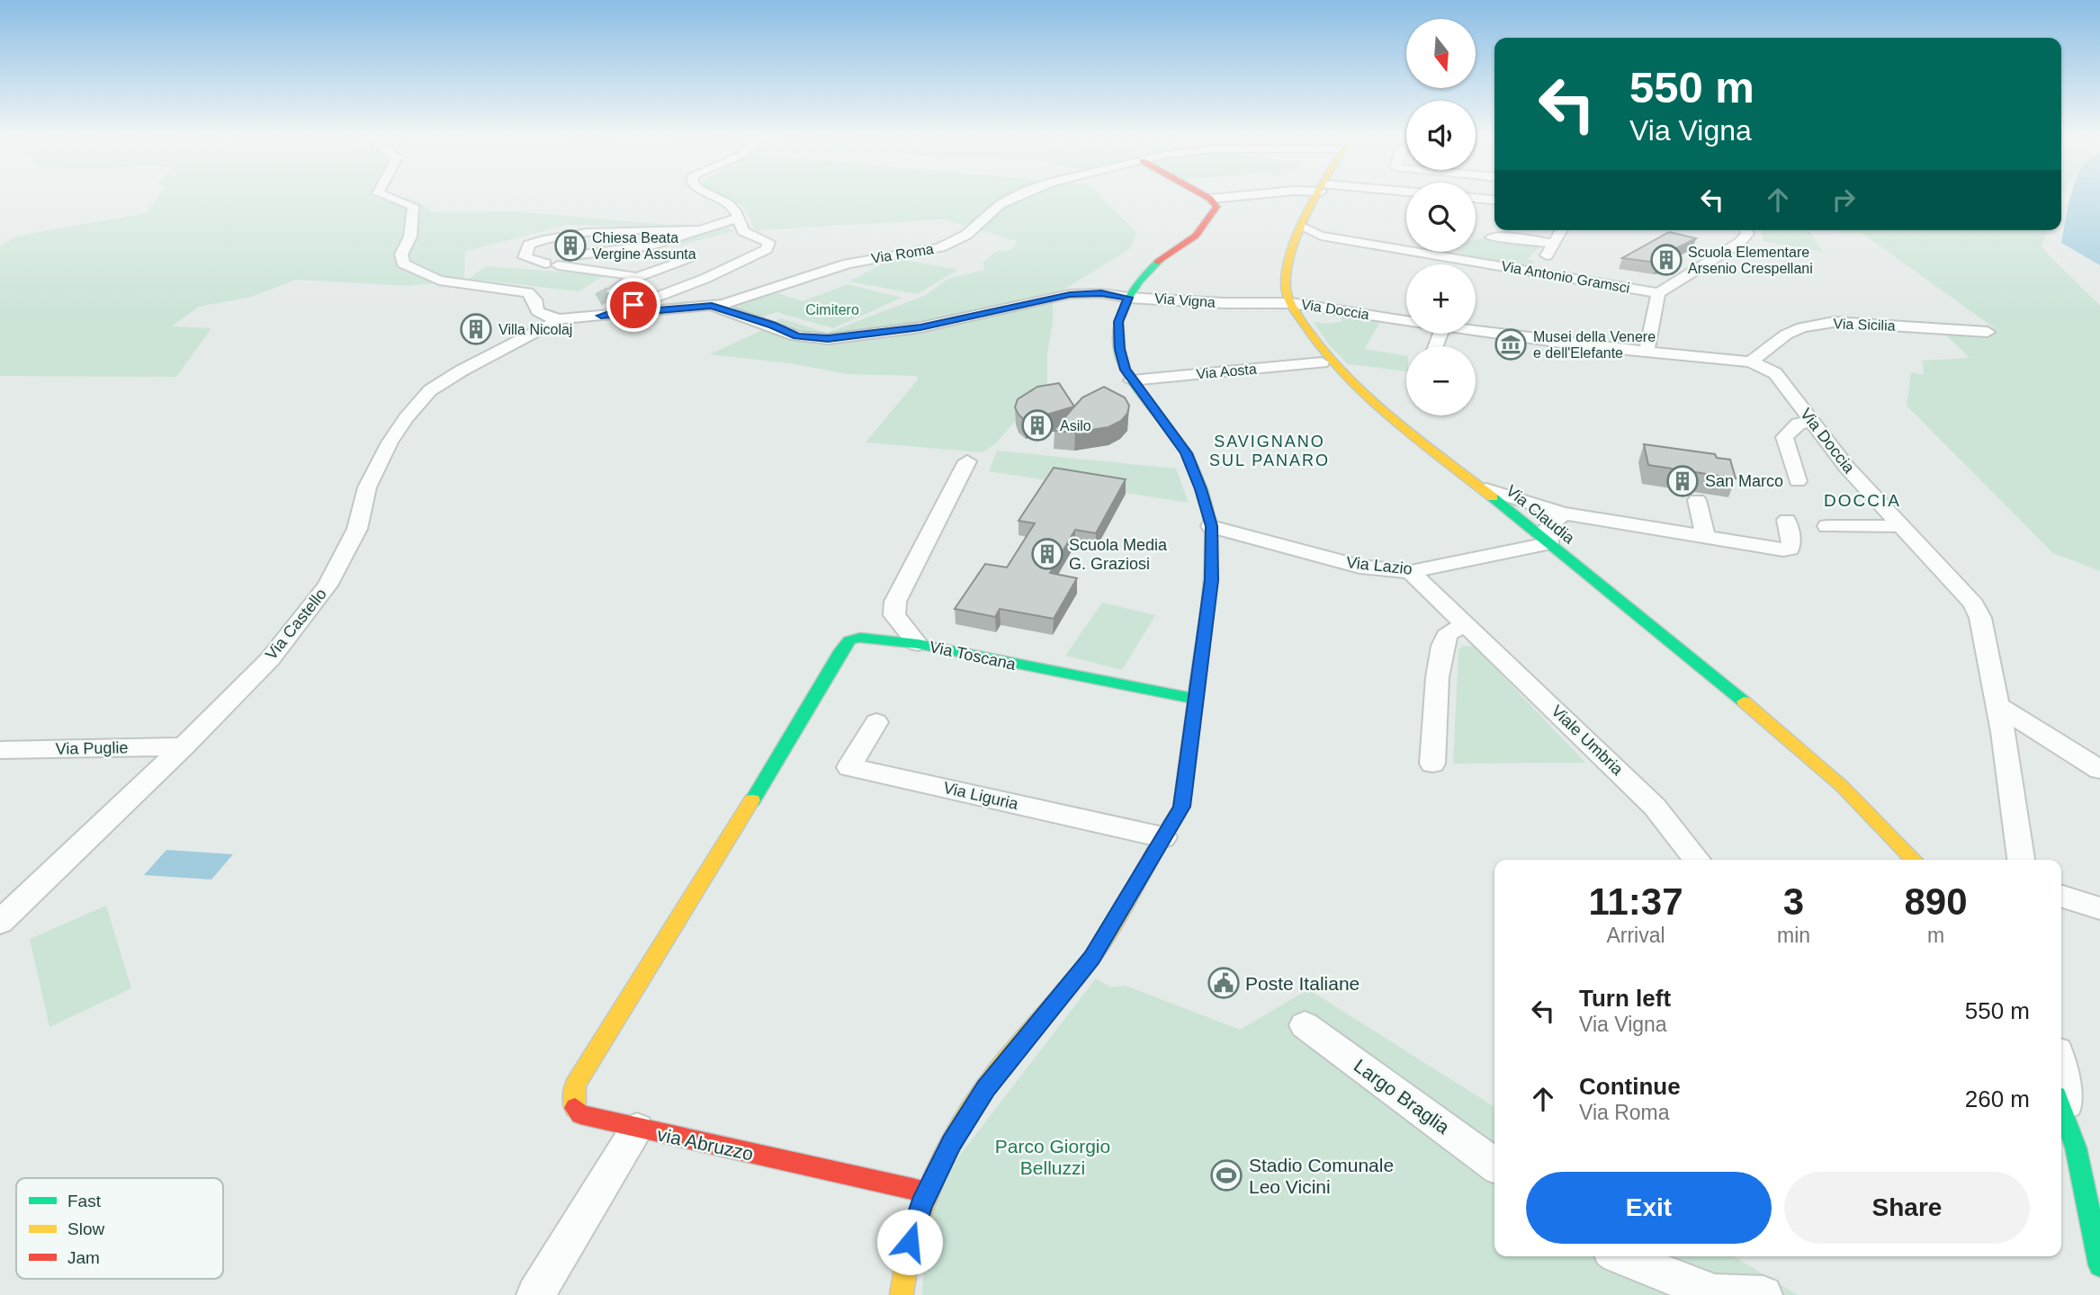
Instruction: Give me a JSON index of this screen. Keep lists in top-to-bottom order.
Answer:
{
  "streets": {
    "street": [
      "Via Roma",
      "Via Antonio Gramsci",
      "Via Vigna",
      "Via Doccia",
      "Via Sicilia",
      "Via Aosta",
      "Via Claudia",
      "Via Lazio",
      "Via Castello",
      "Via Toscana",
      "Viale Umbria",
      "Via Puglie",
      "Via Liguria",
      "Largo Braglia",
      "via Abruzzo"
    ]
  },
  "crossings": [
    ["Via Roma", "Via Vigna"],
    ["Via Roma", "Via Castello"],
    ["Via Antonio Gramsci", "Via Claudia"],
    ["Via Vigna", "Via Doccia"],
    ["Via Vigna", "Via Claudia"],
    ["Via Doccia", "Via Sicilia"],
    ["Via Doccia", "Via Claudia"],
    ["Via Claudia", "Via Lazio"],
    ["Via Lazio", "Viale Umbria"],
    ["Via Castello", "Via Puglie"]
  ],
  "districts": ["SAVIGNANO SUL PANARO", "DOCCIA"],
  "parks": ["Cimitero", "Parco Giorgio Belluzzi"],
  "places": {
    "building": [
      "Chiesa Beata Vergine Assunta",
      "Scuola Elementare Arsenio Crespellani",
      "Villa Nicolaj",
      "Asilo",
      "San Marco",
      "Scuola Media G. Graziosi"
    ],
    "museum": ["Musei della Venere e dell'Elefante"],
    "public building": ["Poste Italiane"],
    "sports": ["Stadio Comunale Leo Vicini"]
  },
  "legend": ["Fast", "Slow", "Jam"],
  "north": "bottom",
  "page": {
    "map_buttons": ["+", "−"],
    "turn": ["550 m", "Via Vigna"],
    "eta": [
      "11:37",
      "Arrival",
      "3",
      "min",
      "890",
      "m"
    ],
    "list": [
      {
        "name": "Turn left",
        "note": "Via Vigna",
        "value": "550 m"
      },
      {
        "name": "Continue",
        "note": "Via Roma",
        "value": "260 m"
      }
    ],
    "buttons": ["Exit", "Share"]
  }
}
